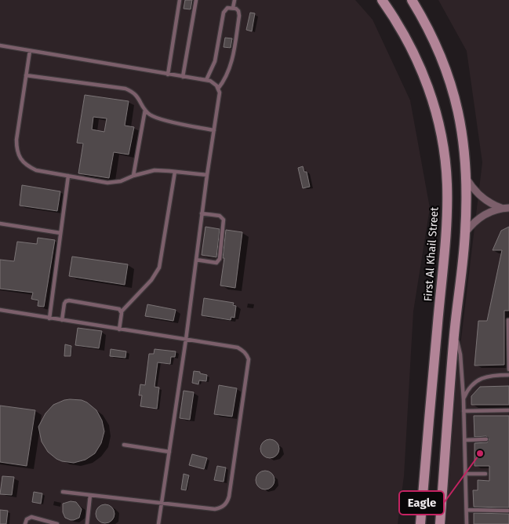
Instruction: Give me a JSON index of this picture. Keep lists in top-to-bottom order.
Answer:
{
  "streets": {
    "main road": ["First Al Khail Street"]
  },
  "places": ["Eagle"]
}
